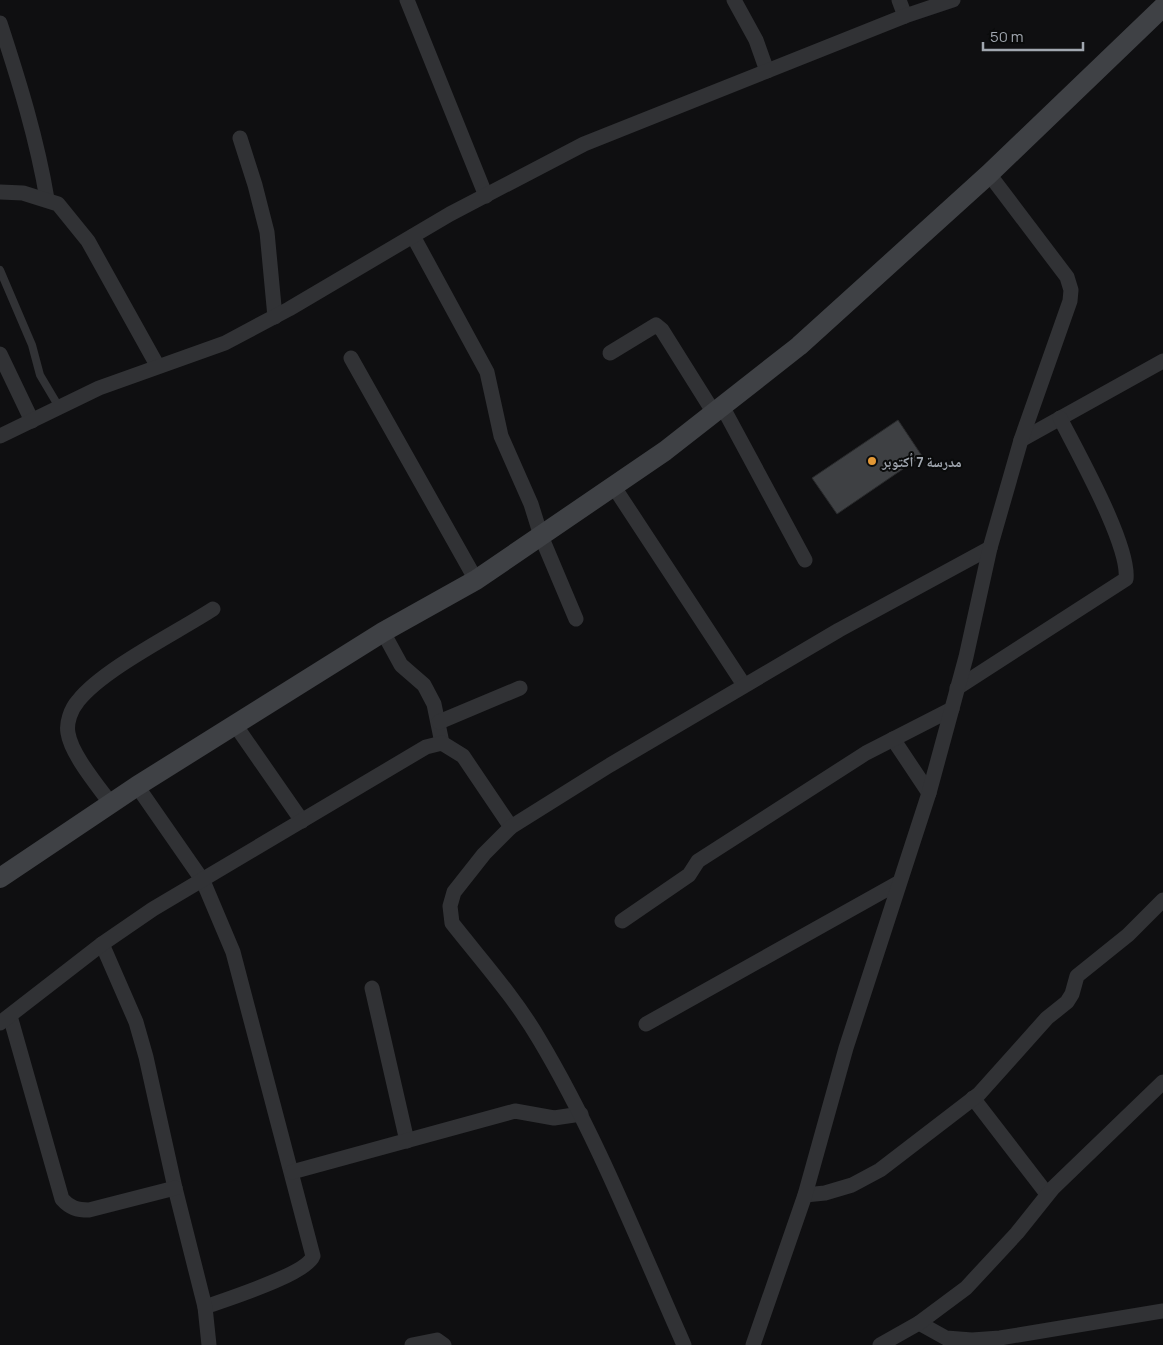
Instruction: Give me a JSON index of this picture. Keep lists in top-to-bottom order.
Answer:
{
  "places": ["مدرسة 7 أكتوبر"],
  "scale_bar": "50 m"
}
